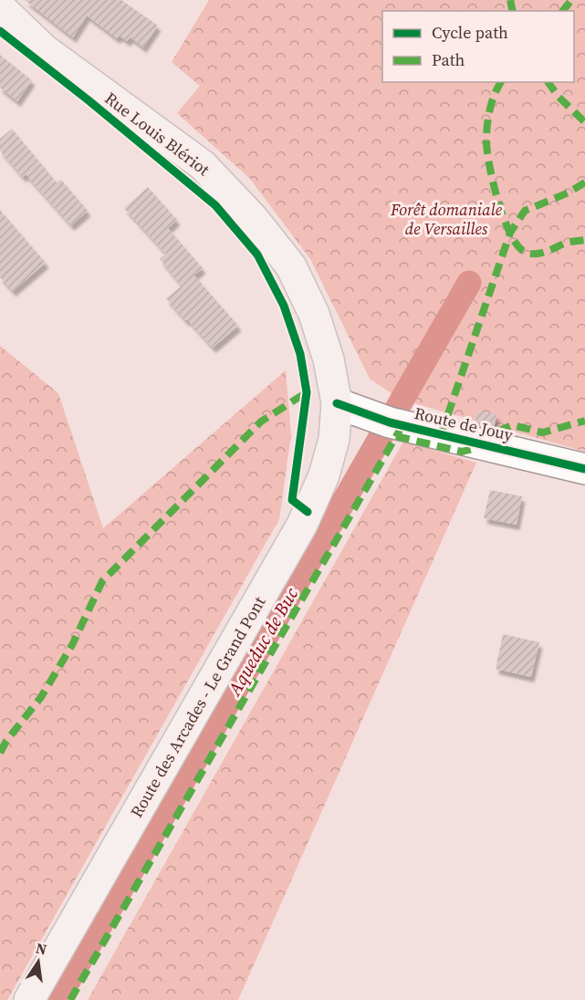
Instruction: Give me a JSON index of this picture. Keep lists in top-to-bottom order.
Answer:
{
  "streets": {
    "main road": ["Rue Louis Blériot", "Route des Arcades - Le Grand Pont"],
    "street": ["Route de Jouy"]
  },
  "crossings": [
    ["Rue Louis Blériot", "Route de Jouy"],
    ["Rue Louis Blériot", "Route des Arcades - Le Grand Pont"],
    ["Route de Jouy", "Route des Arcades - Le Grand Pont"]
  ],
  "water": ["Aqueduc de Buc"],
  "parks": ["Forêt domaniale de Versailles"],
  "legend": ["Cycle path", "Path"],
  "north": "top"
}
